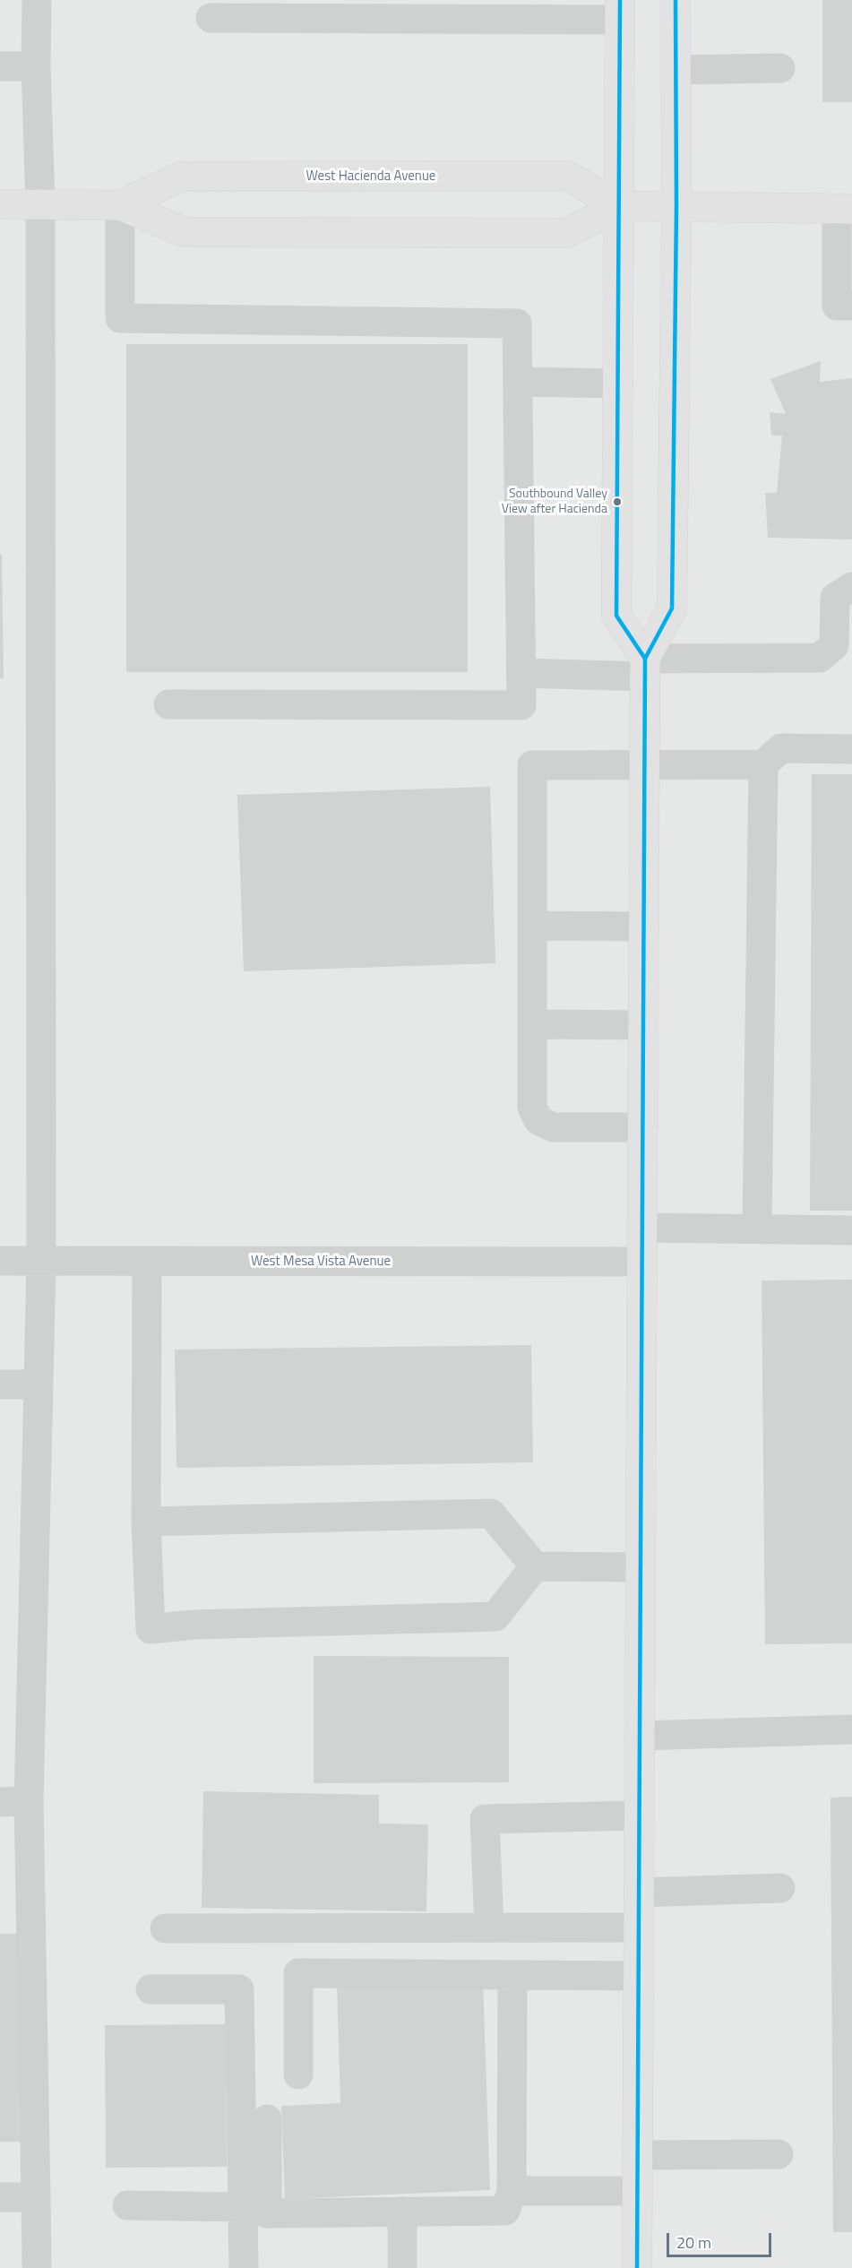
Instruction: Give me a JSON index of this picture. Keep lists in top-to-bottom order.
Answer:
{
  "streets": {
    "main road": ["West Hacienda Avenue"],
    "street": ["West Mesa Vista Avenue"]
  },
  "places": ["Southbound Valley View after Hacienda"],
  "scale_bar": "20 m"
}
